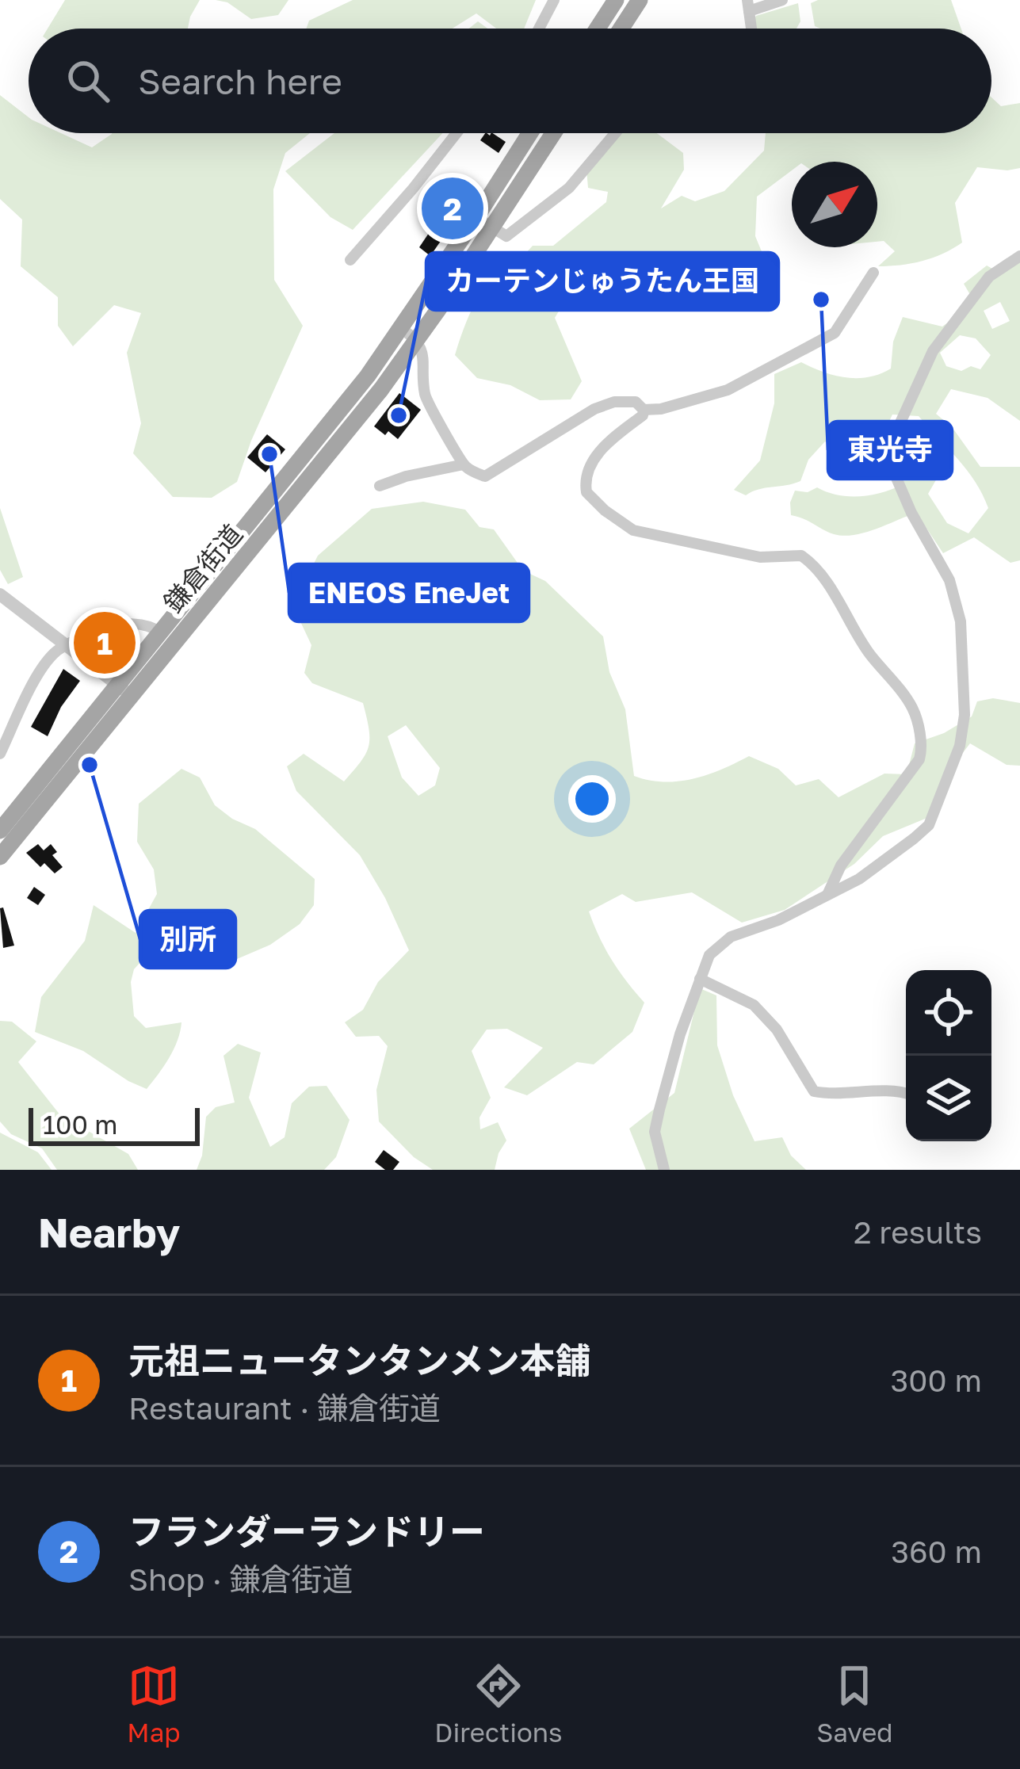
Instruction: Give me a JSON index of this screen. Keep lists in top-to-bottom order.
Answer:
{
  "streets": {
    "main road": ["鎌倉街道"]
  },
  "places": [
    "東光寺",
    "カーテンじゅうたん王国",
    "ENEOS EneJet",
    "別所"
  ],
  "scale_bar": "100 m",
  "north": "top right",
  "page": {
    "search": "Search here",
    "pins": ["2", "1"],
    "scale": "100 m",
    "heading": ["Nearby", "2 results"],
    "list": [
      {
        "mark": "1",
        "name": "元祖ニュータンタンメン本舗",
        "note": "Restaurant · 鎌倉街道",
        "value": "300 m"
      },
      {
        "mark": "2",
        "name": "フランダーランドリー",
        "note": "Shop · 鎌倉街道",
        "value": "360 m"
      }
    ],
    "nav": ["Map", "Directions", "Saved"]
  }
}
